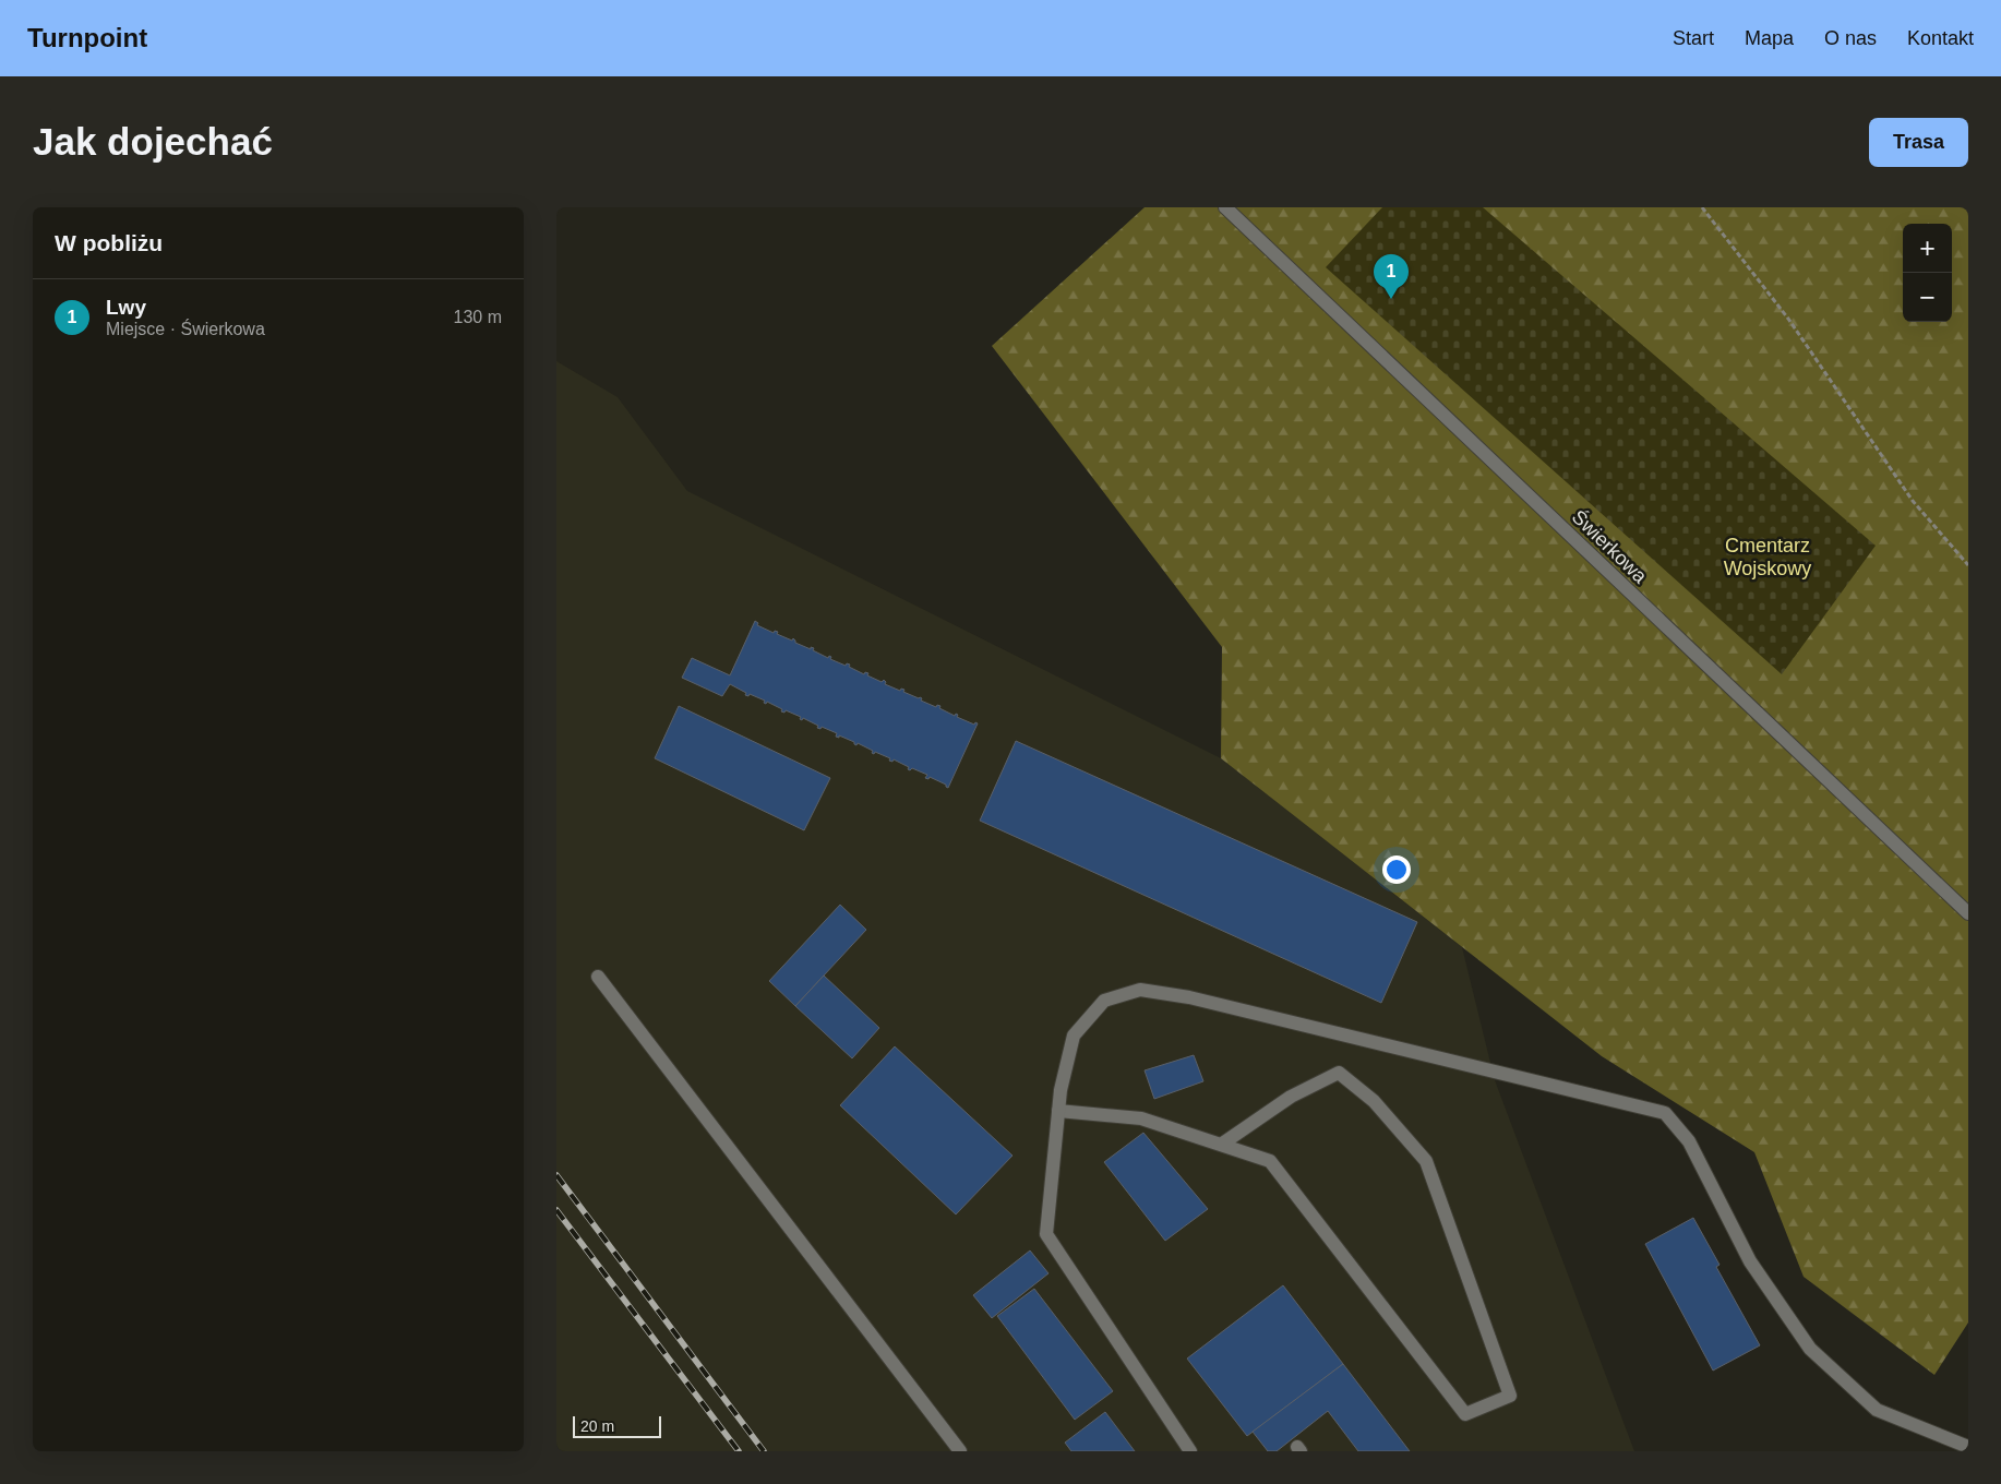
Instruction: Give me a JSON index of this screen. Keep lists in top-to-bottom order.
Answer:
{
  "streets": {
    "street": ["Świerkowa"]
  },
  "parks": ["Cmentarz Wojskowy"],
  "scale_bar": "20 m",
  "page": {
    "header": "Turnpoint",
    "nav": [
      "Start",
      "Mapa",
      "O nas",
      "Kontakt"
    ],
    "buttons": "Trasa",
    "title": "Jak dojechać",
    "heading": "W pobliżu",
    "map_buttons": ["+", "−"],
    "pins": "1",
    "list": [
      {
        "mark": "1",
        "name": "Lwy",
        "note": "Miejsce · Świerkowa",
        "value": "130 m"
      }
    ],
    "scale": "20 m"
  }
}
